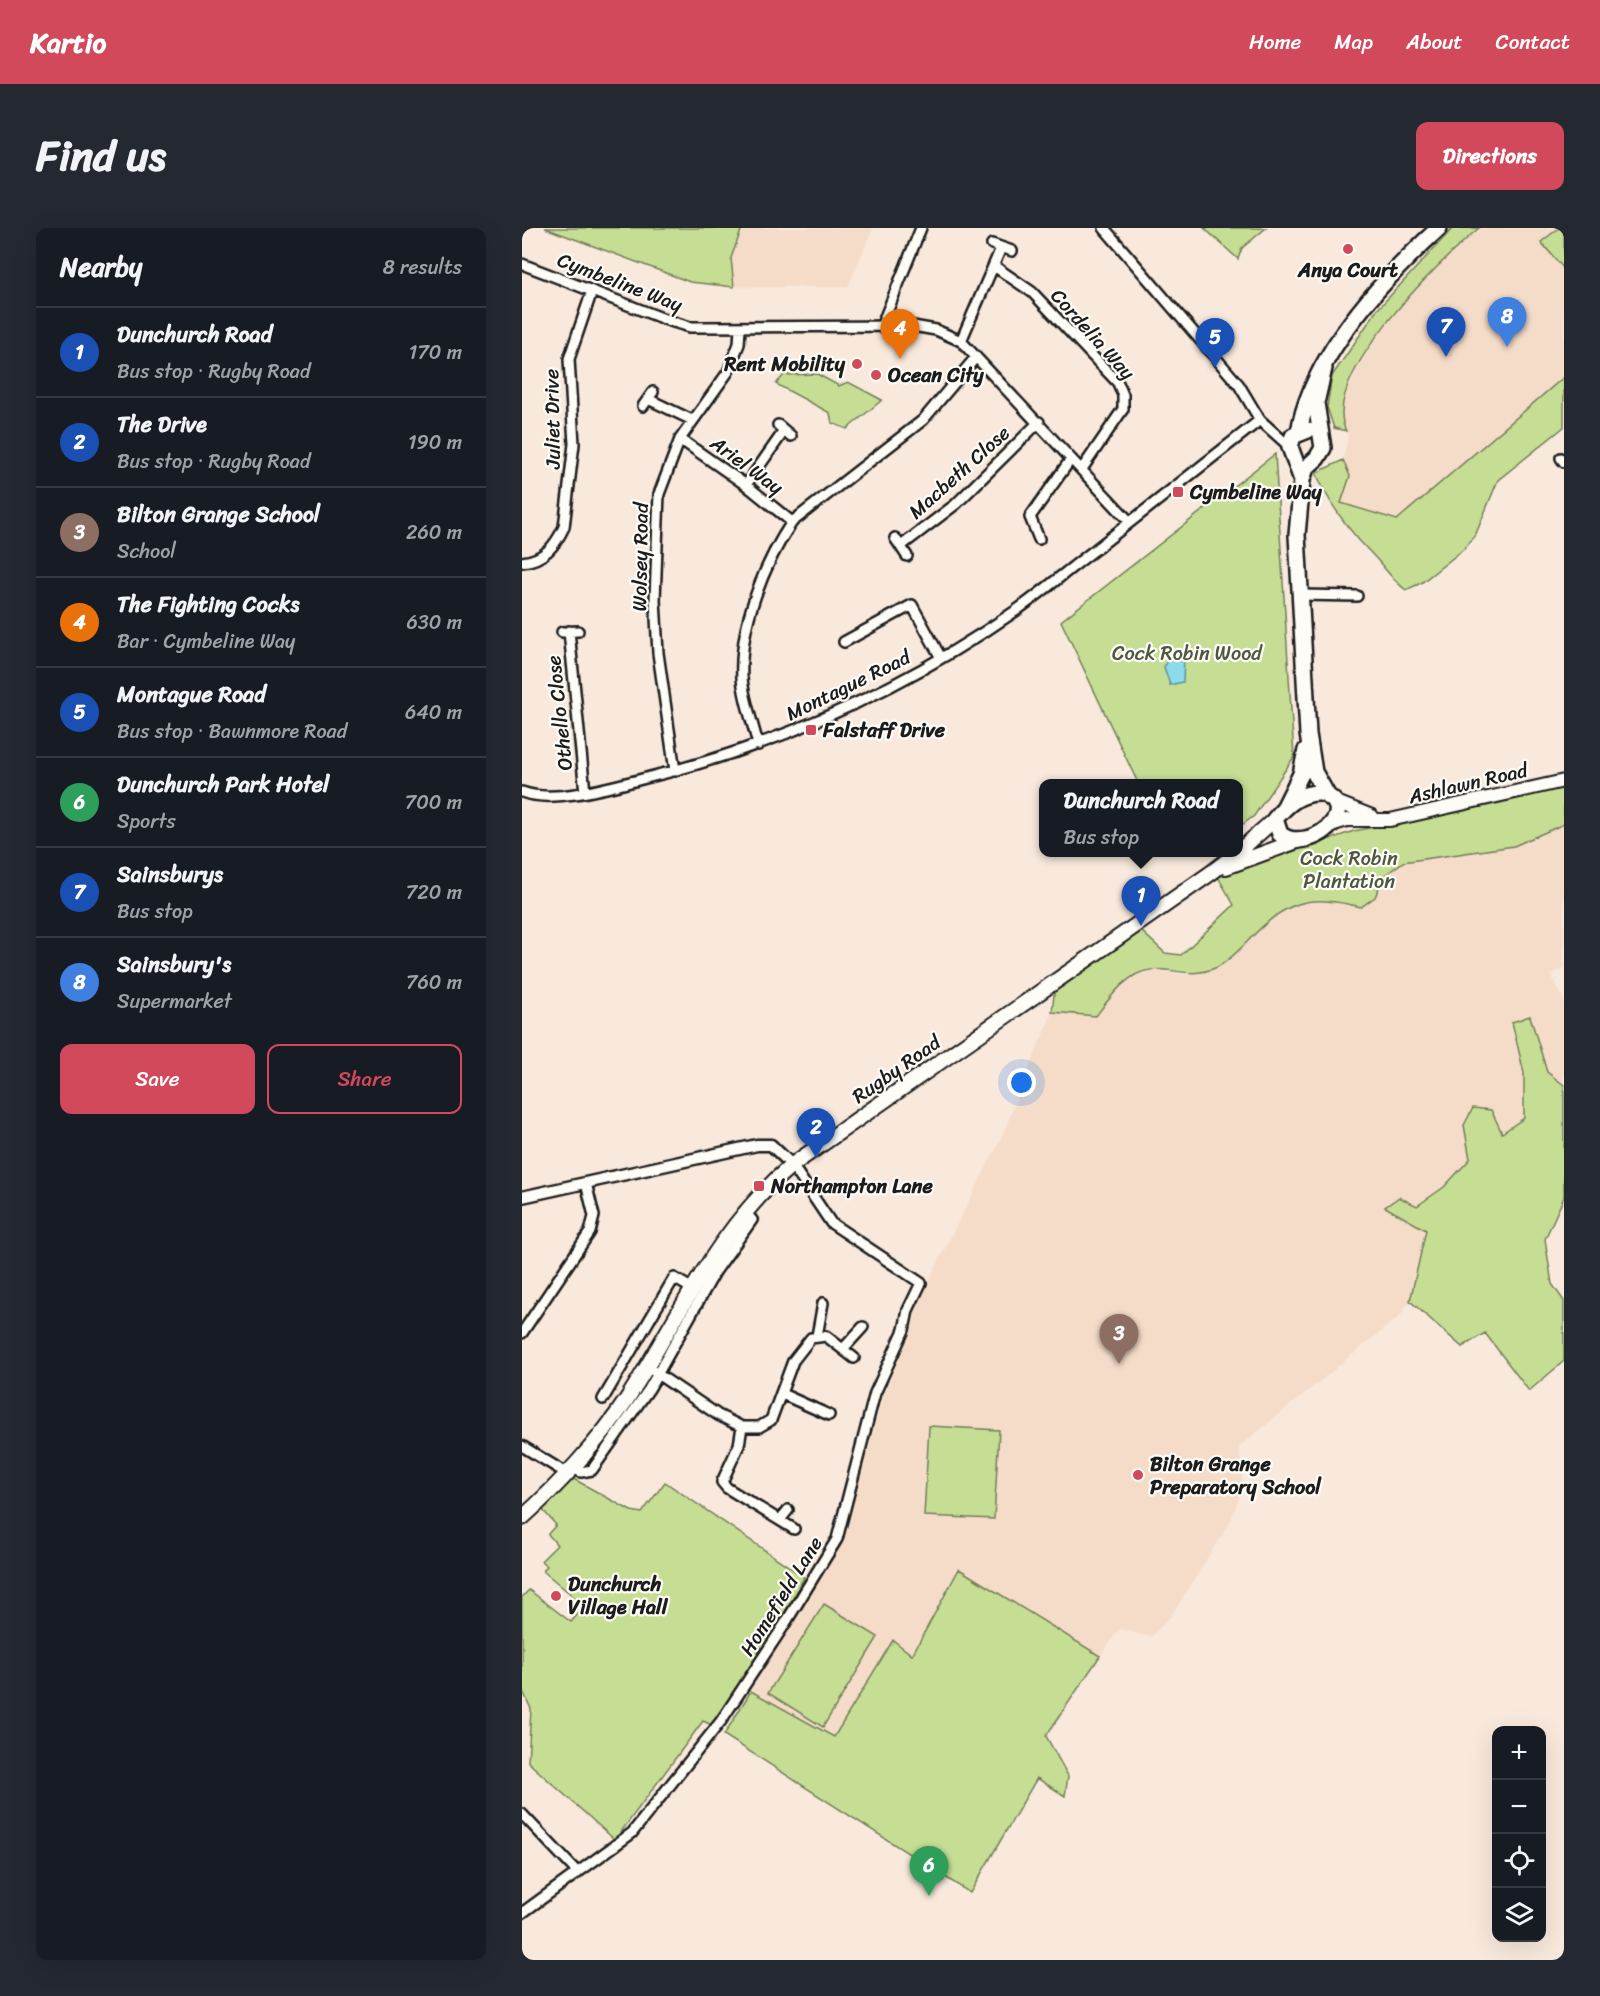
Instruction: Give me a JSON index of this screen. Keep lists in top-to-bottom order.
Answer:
{
  "streets": {
    "main road": ["Ashlawn Road", "Rugby Road"],
    "street": [
      "Cymbeline Way",
      "Cordelia Way",
      "Juliet Drive",
      "Ariel Way",
      "Macbeth Close",
      "Wolsey Road",
      "Montague Road",
      "Othello Close",
      "Homefield Lane"
    ]
  },
  "crossings": [
    ["Cymbeline Way", "Cordelia Way"],
    ["Cymbeline Way", "Juliet Drive"],
    ["Cymbeline Way", "Macbeth Close"],
    ["Cymbeline Way", "Wolsey Road"],
    ["Cymbeline Way", "Montague Road"],
    ["Ariel Way", "Wolsey Road"],
    ["Wolsey Road", "Montague Road"],
    ["Montague Road", "Othello Close"],
    ["Rugby Road", "Homefield Lane"]
  ],
  "parks": ["Cock Robin Wood", "Cock Robin Plantation"],
  "places": {
    "other": [
      "Anya Court",
      "Rent Mobility",
      "Ocean City",
      "Bilton Grange Preparatory School",
      "Dunchurch Village Hall"
    ],
    "transit": ["Cymbeline Way", "Falstaff Drive", "Northampton Lane"]
  },
  "page": {
    "header": "Kartio",
    "nav": [
      "Home",
      "Map",
      "About",
      "Contact"
    ],
    "title": "Find us",
    "buttons": [
      "Directions",
      ["Save", "Share"]
    ],
    "heading": ["Nearby", "8 results"],
    "pins": [
      "8",
      "7",
      "4",
      "5",
      "1",
      "2",
      "3",
      "6"
    ],
    "list": [
      {
        "mark": "1",
        "name": "Dunchurch Road",
        "note": "Bus stop · Rugby Road",
        "value": "170 m"
      },
      {
        "mark": "2",
        "name": "The Drive",
        "note": "Bus stop · Rugby Road",
        "value": "190 m"
      },
      {
        "mark": "3",
        "name": "Bilton Grange School",
        "note": "School",
        "value": "260 m"
      },
      {
        "mark": "4",
        "name": "The Fighting Cocks",
        "note": "Bar · Cymbeline Way",
        "value": "630 m"
      },
      {
        "mark": "5",
        "name": "Montague Road",
        "note": "Bus stop · Bawnmore Road",
        "value": "640 m"
      },
      {
        "mark": "6",
        "name": "Dunchurch Park Hotel",
        "note": "Sports",
        "value": "700 m"
      },
      {
        "mark": "7",
        "name": "Sainsburys",
        "note": "Bus stop",
        "value": "720 m"
      },
      {
        "mark": "8",
        "name": "Sainsbury's",
        "note": "Supermarket",
        "value": "760 m"
      }
    ],
    "popup": ["Dunchurch Road", "Bus stop"],
    "map_buttons": ["+", "−"]
  }
}
